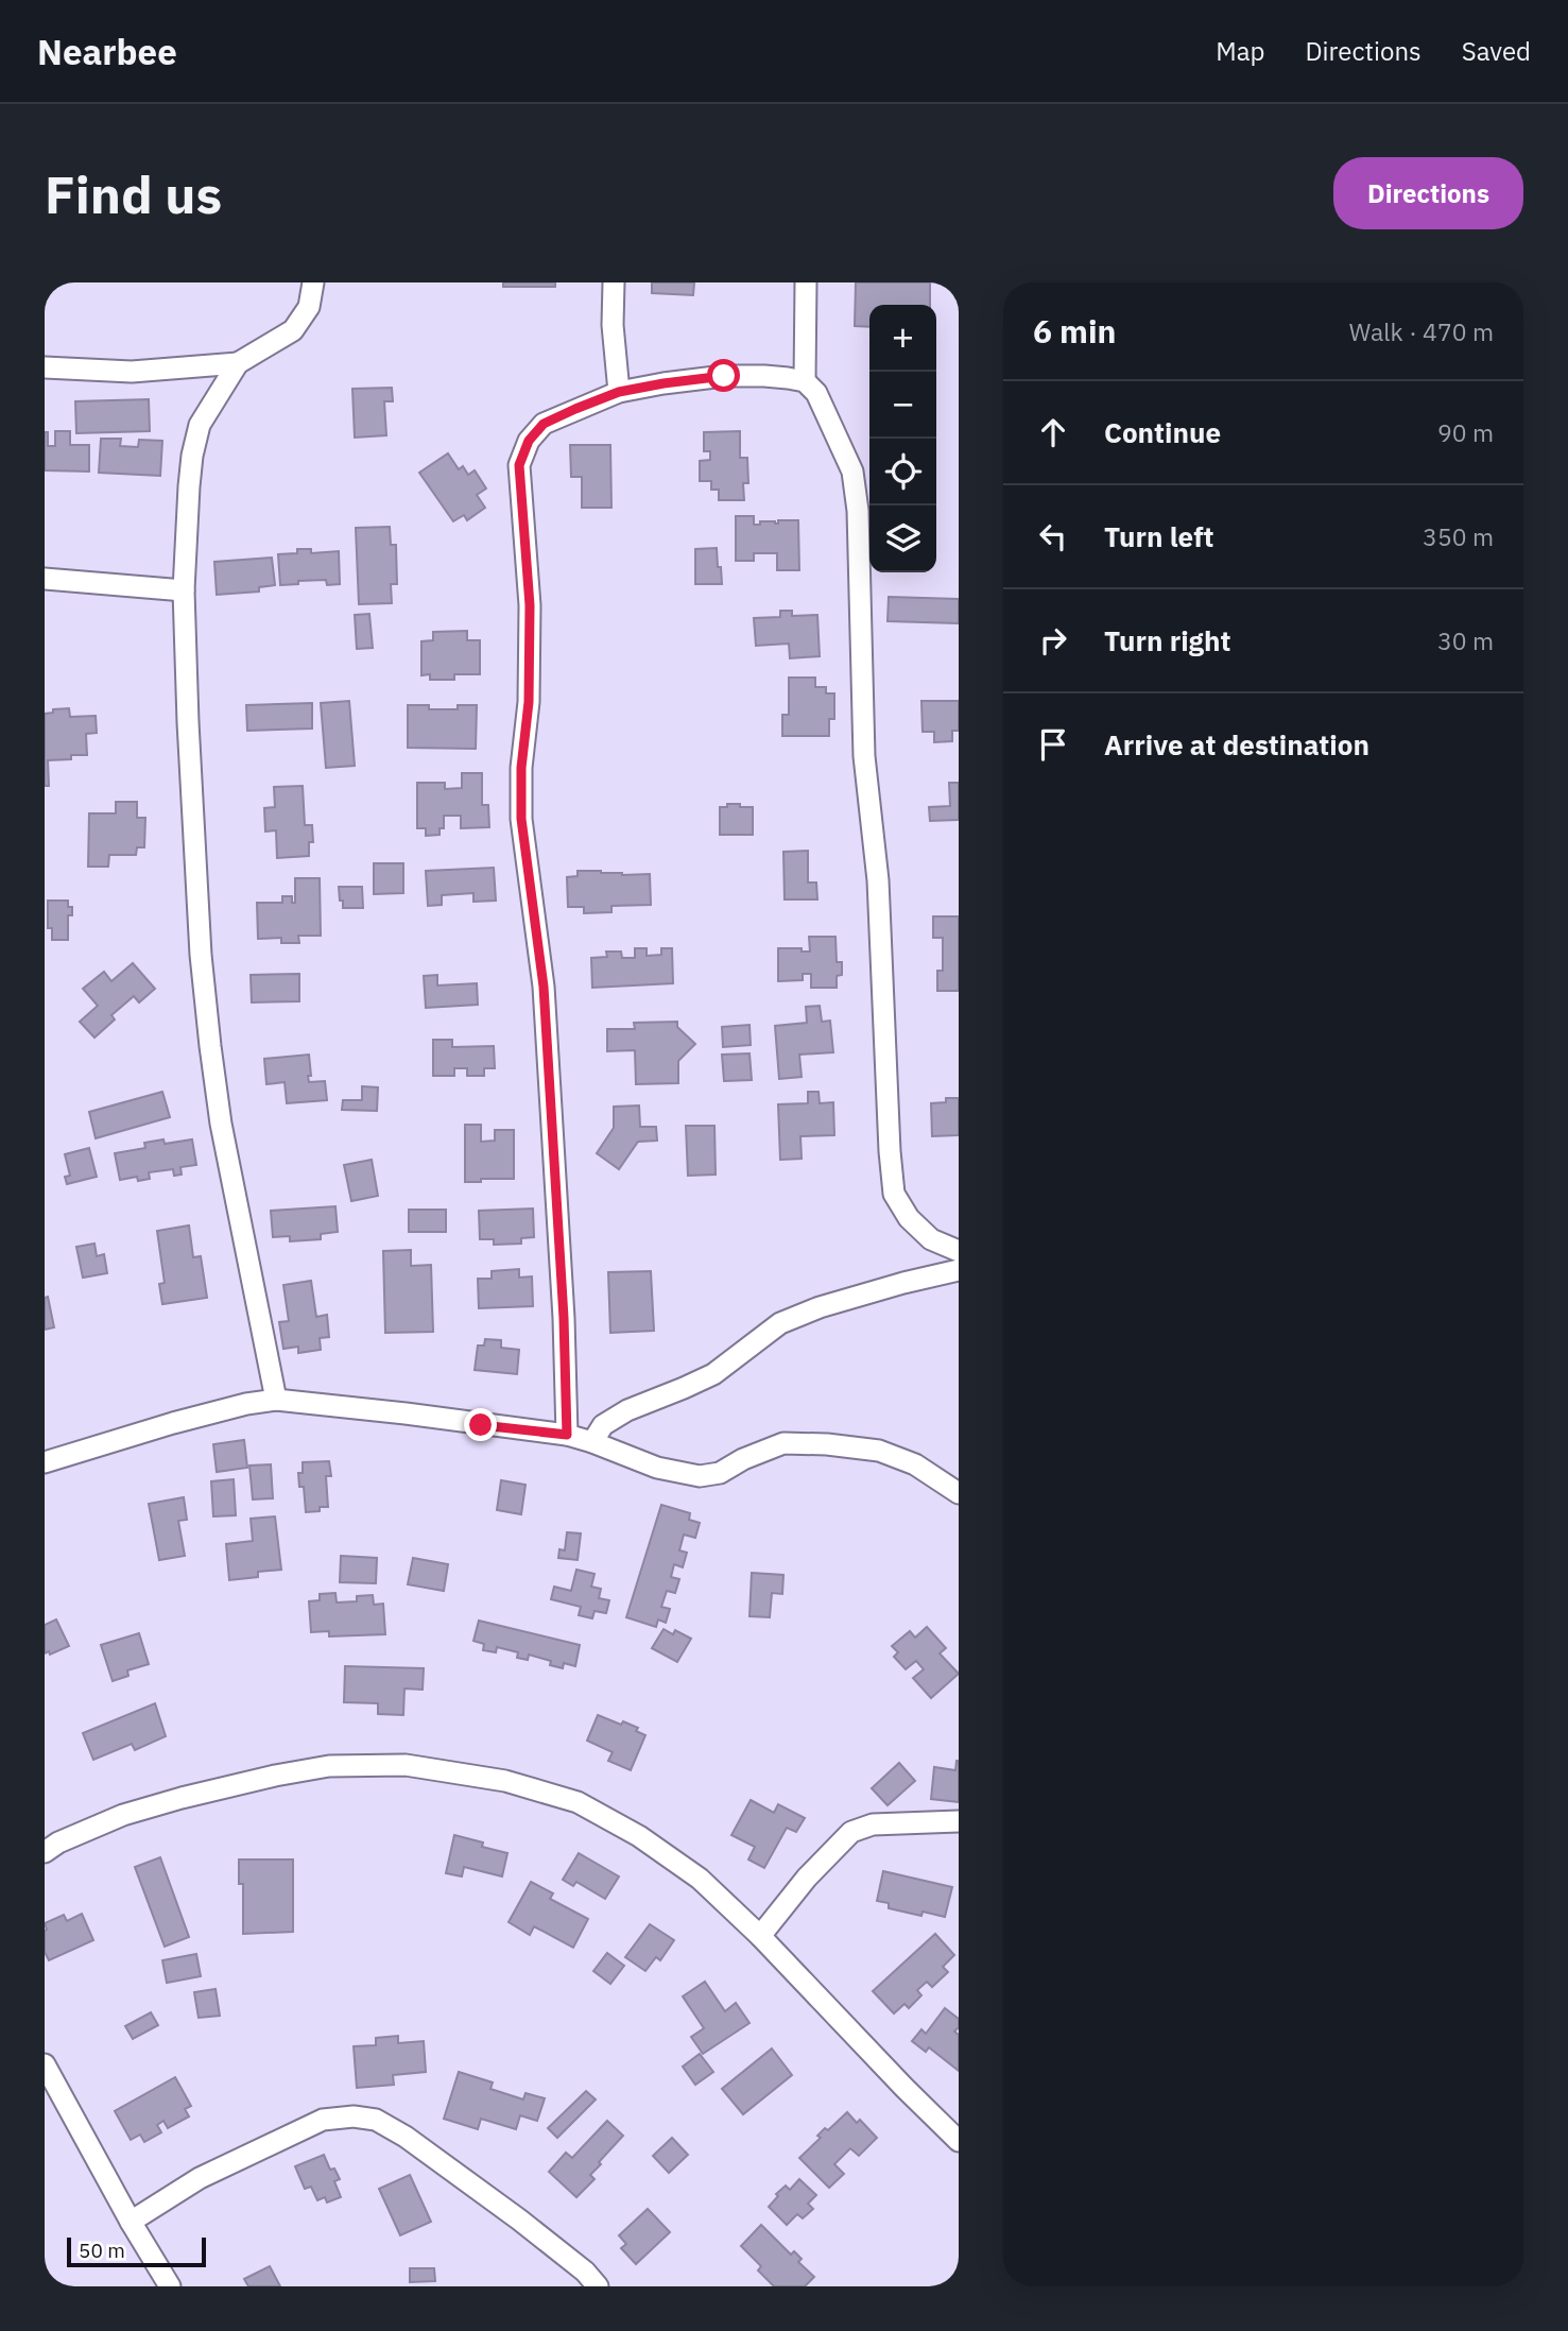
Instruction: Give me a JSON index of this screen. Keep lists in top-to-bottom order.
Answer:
{
  "scale_bar": "50 m",
  "page": {
    "header": "Nearbee",
    "nav": ["Map", "Directions", "Saved"],
    "buttons": "Directions",
    "title": "Find us",
    "heading": ["6 min", "Walk · 470 m"],
    "map_buttons": ["+", "−"],
    "list": [
      ["Continue", "90 m"],
      ["Turn left", "350 m"],
      ["Turn right", "30 m"],
      "Arrive at destination"
    ],
    "scale": "50 m"
  }
}
